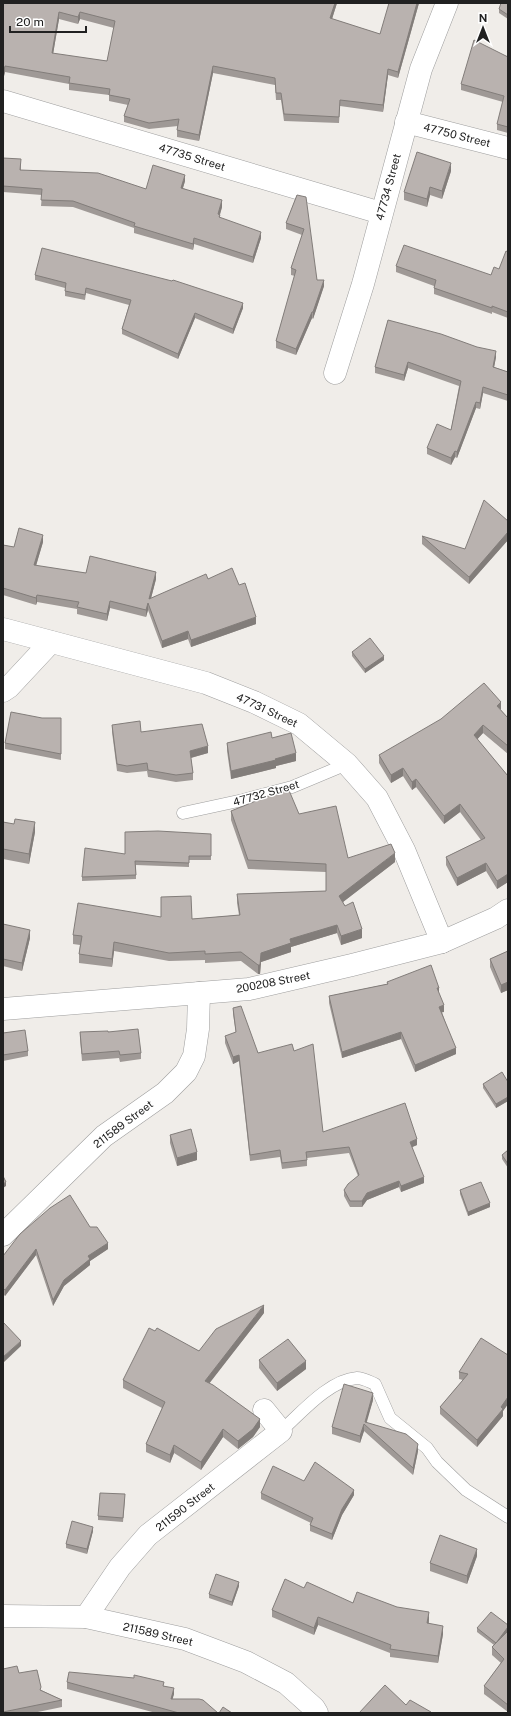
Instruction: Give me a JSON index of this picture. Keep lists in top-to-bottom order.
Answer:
{
  "streets": {
    "street": [
      "47750 Street",
      "47735 Street",
      "47734 Street",
      "47731 Street",
      "200208 Street",
      "211589 Street",
      "211590 Street"
    ],
    "lane": ["47732 Street"]
  },
  "crossings": [
    ["47750 Street", "47734 Street"],
    ["47735 Street", "47734 Street"],
    ["47731 Street", "47732 Street"],
    ["47731 Street", "200208 Street"],
    ["200208 Street", "211589 Street"],
    ["211589 Street", "211590 Street"]
  ],
  "scale_bar": "20 m",
  "north": "top"
}
